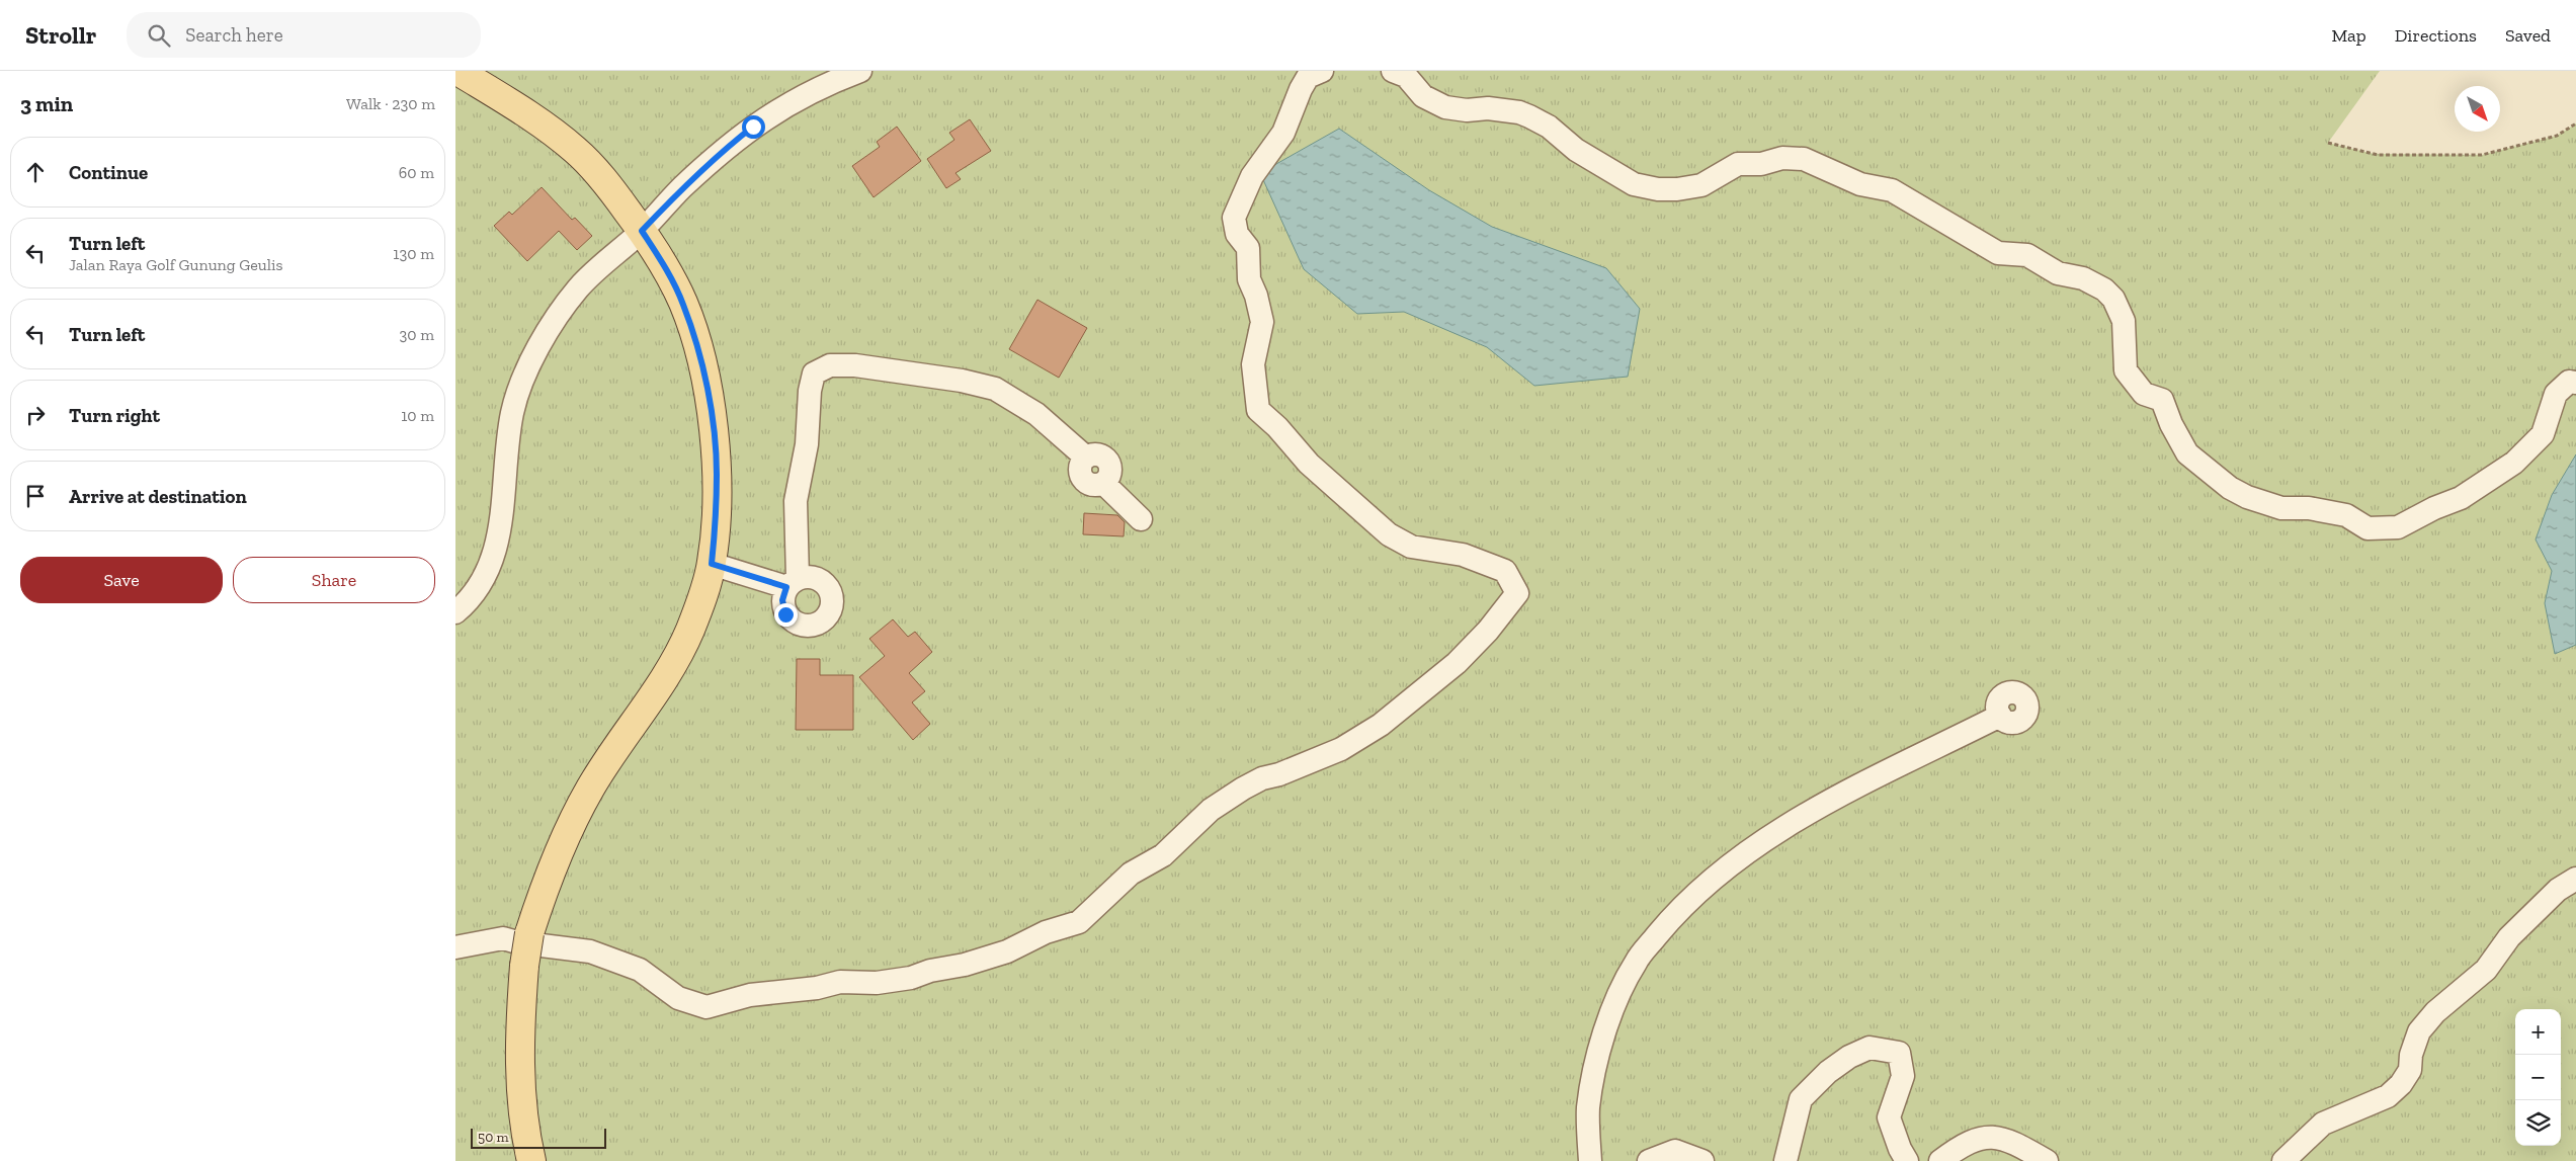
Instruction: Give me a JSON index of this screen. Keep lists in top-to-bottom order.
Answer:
{
  "scale_bar": "50 m",
  "north": "bottom right",
  "page": {
    "header": "Strollr",
    "search": "Search here",
    "nav": ["Map", "Directions", "Saved"],
    "heading": ["3 min", "Walk · 230 m"],
    "list": [
      ["Continue", "60 m"],
      ["Turn left", "Jalan Raya Golf Gunung Geulis", "130 m"],
      ["Turn left", "30 m"],
      ["Turn right", "10 m"],
      "Arrive at destination"
    ],
    "buttons": ["Save", "Share"],
    "map_buttons": ["+", "−"],
    "scale": "50 m"
  }
}
